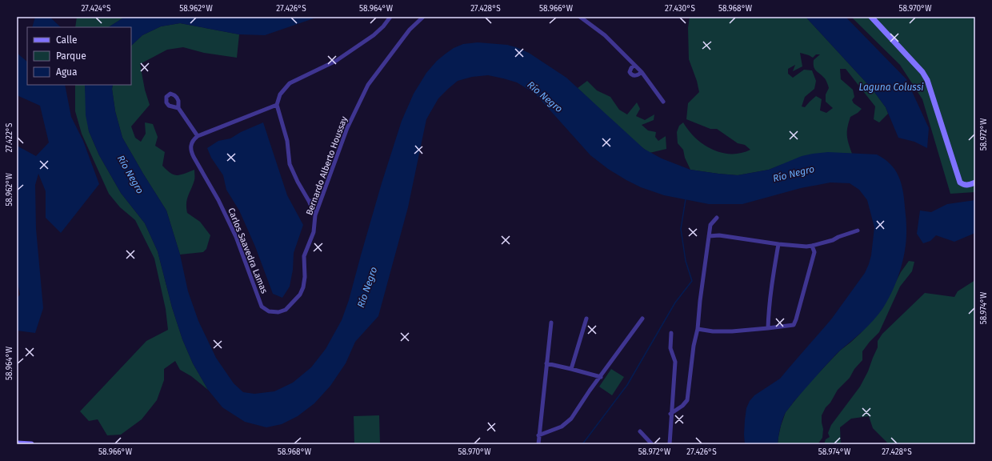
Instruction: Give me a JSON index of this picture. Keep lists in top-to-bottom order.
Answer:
{
  "streets": {
    "street": ["Bernardo Alberto Houssay", "Carlos Saavedra Lamas"]
  },
  "crossings": [
    ["Bernardo Alberto Houssay", "Carlos Saavedra Lamas"]
  ],
  "water": ["Laguna Colussi", "Río Negro"],
  "legend": ["Calle", "Parque", "Agua"],
  "coordinates": [
    "27.424°S",
    "58.962°W",
    "27.426°S",
    "58.964°W",
    "27.428°S",
    "58.966°W",
    "27.430°S",
    "58.968°W",
    "58.970°W",
    "58.972°W",
    "27.422°S",
    "58.974°W"
  ]
}
